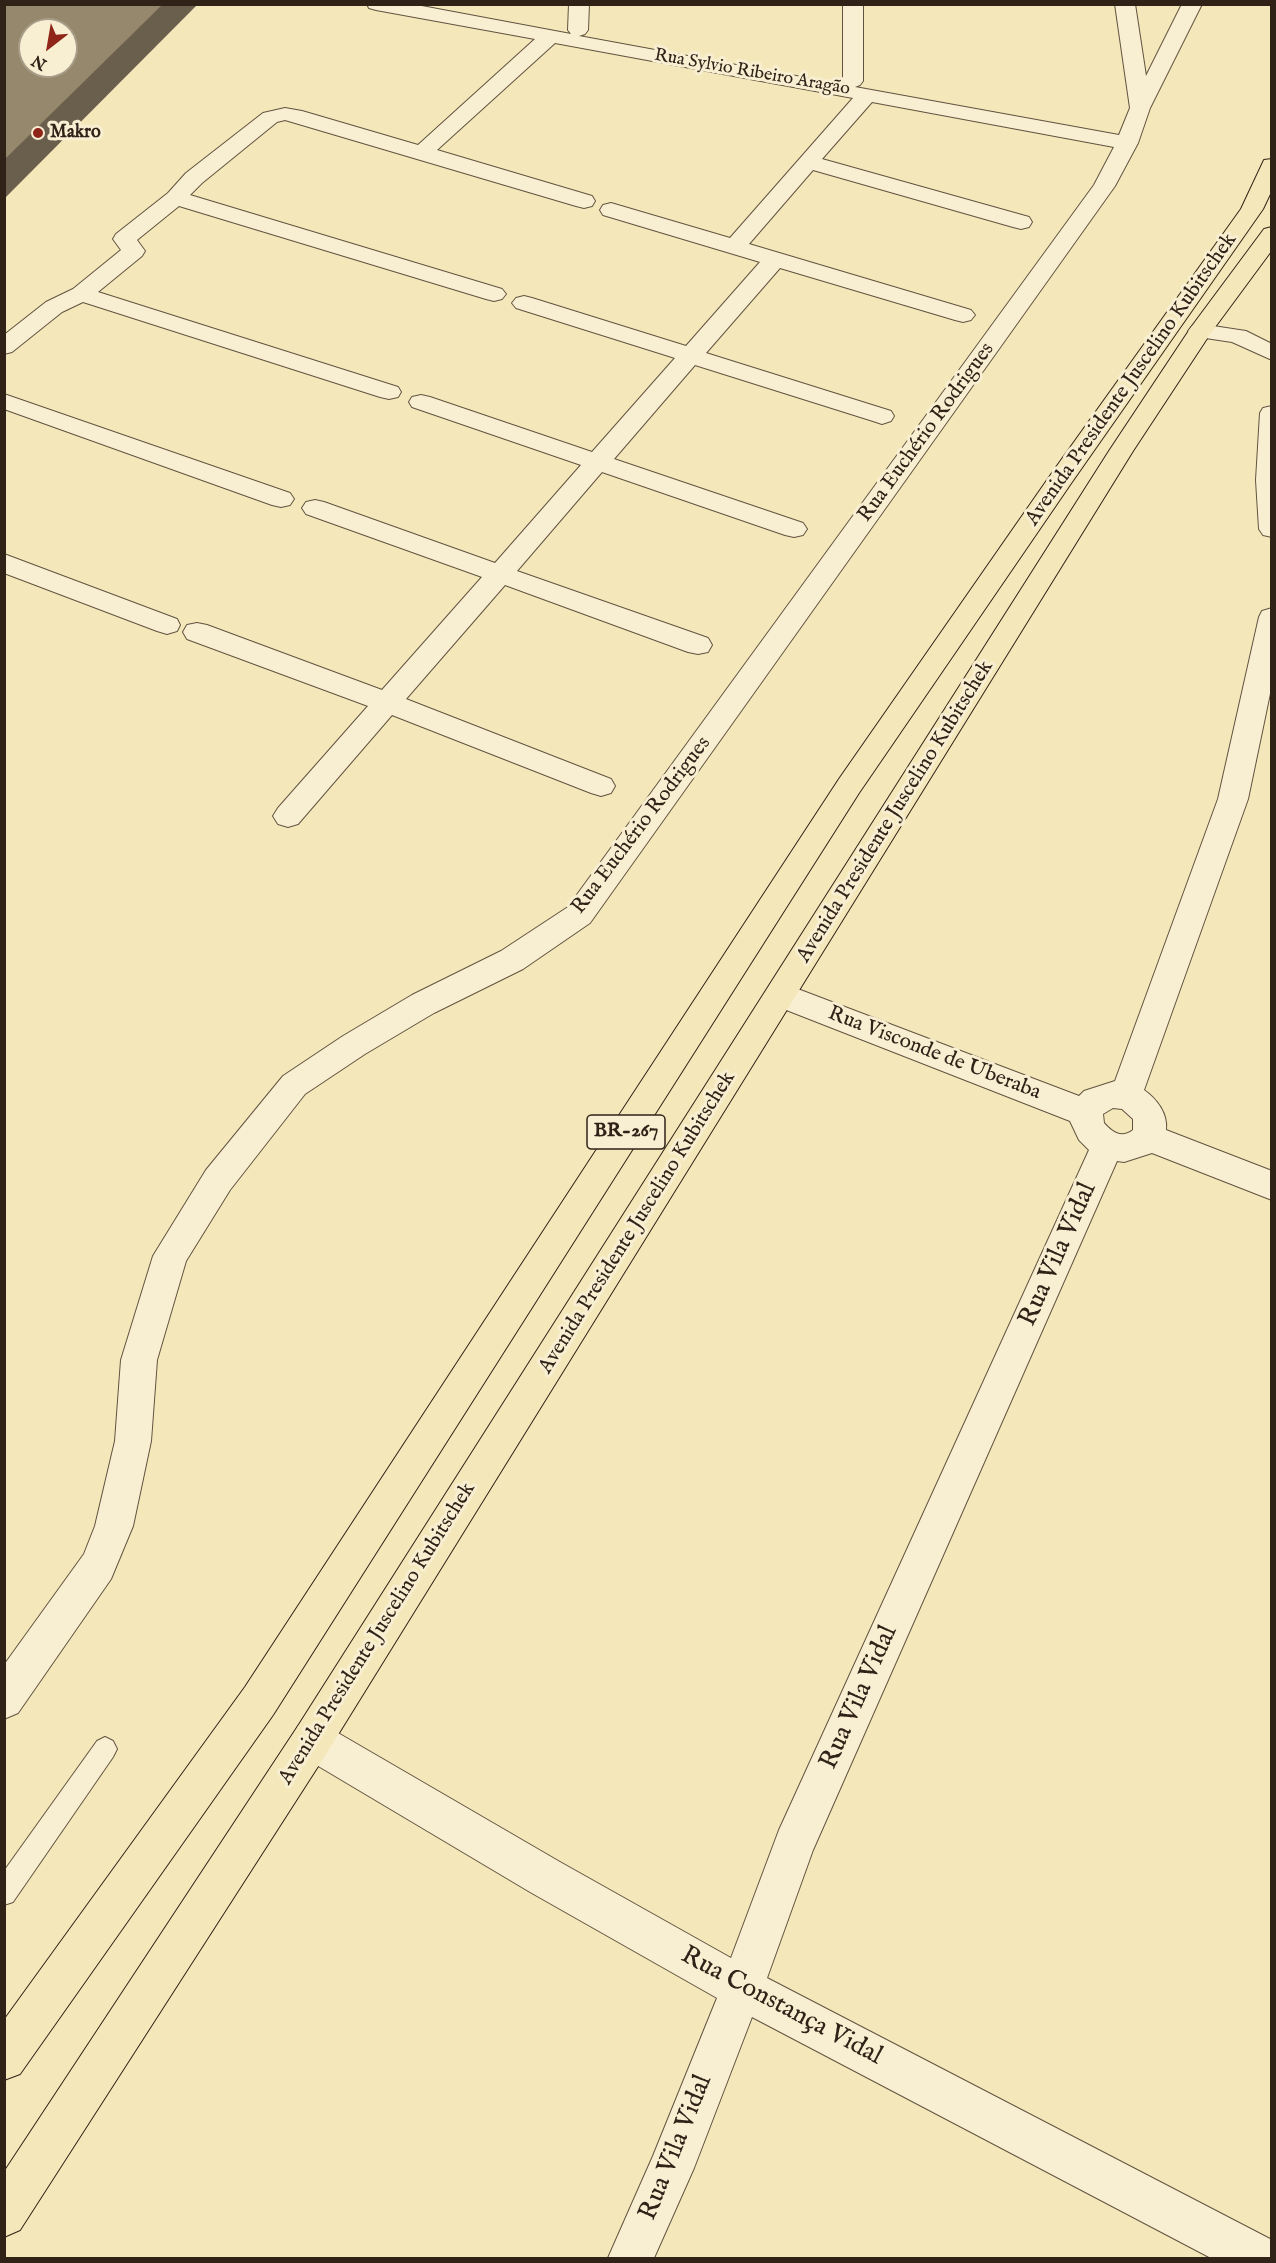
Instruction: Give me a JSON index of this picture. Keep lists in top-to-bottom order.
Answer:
{
  "streets": {
    "highway": ["Avenida Presidente Juscelino Kubitschek", "BR-267"],
    "street": [
      "Rua Sylvio Ribeiro Aragão",
      "Rua Euchério Rodrigues",
      "Rua Visconde de Uberaba",
      "Rua Vila Vidal",
      "Rua Constança Vidal"
    ]
  },
  "crossings": [
    ["Rua Sylvio Ribeiro Aragão", "Rua Euchério Rodrigues"],
    ["Avenida Presidente Juscelino Kubitschek", "Rua Visconde de Uberaba"],
    ["Avenida Presidente Juscelino Kubitschek", "Rua Constança Vidal"],
    ["Rua Visconde de Uberaba", "Rua Vila Vidal"],
    ["Rua Vila Vidal", "Rua Constança Vidal"]
  ],
  "places": ["Makro"],
  "north": "bottom left"
}
